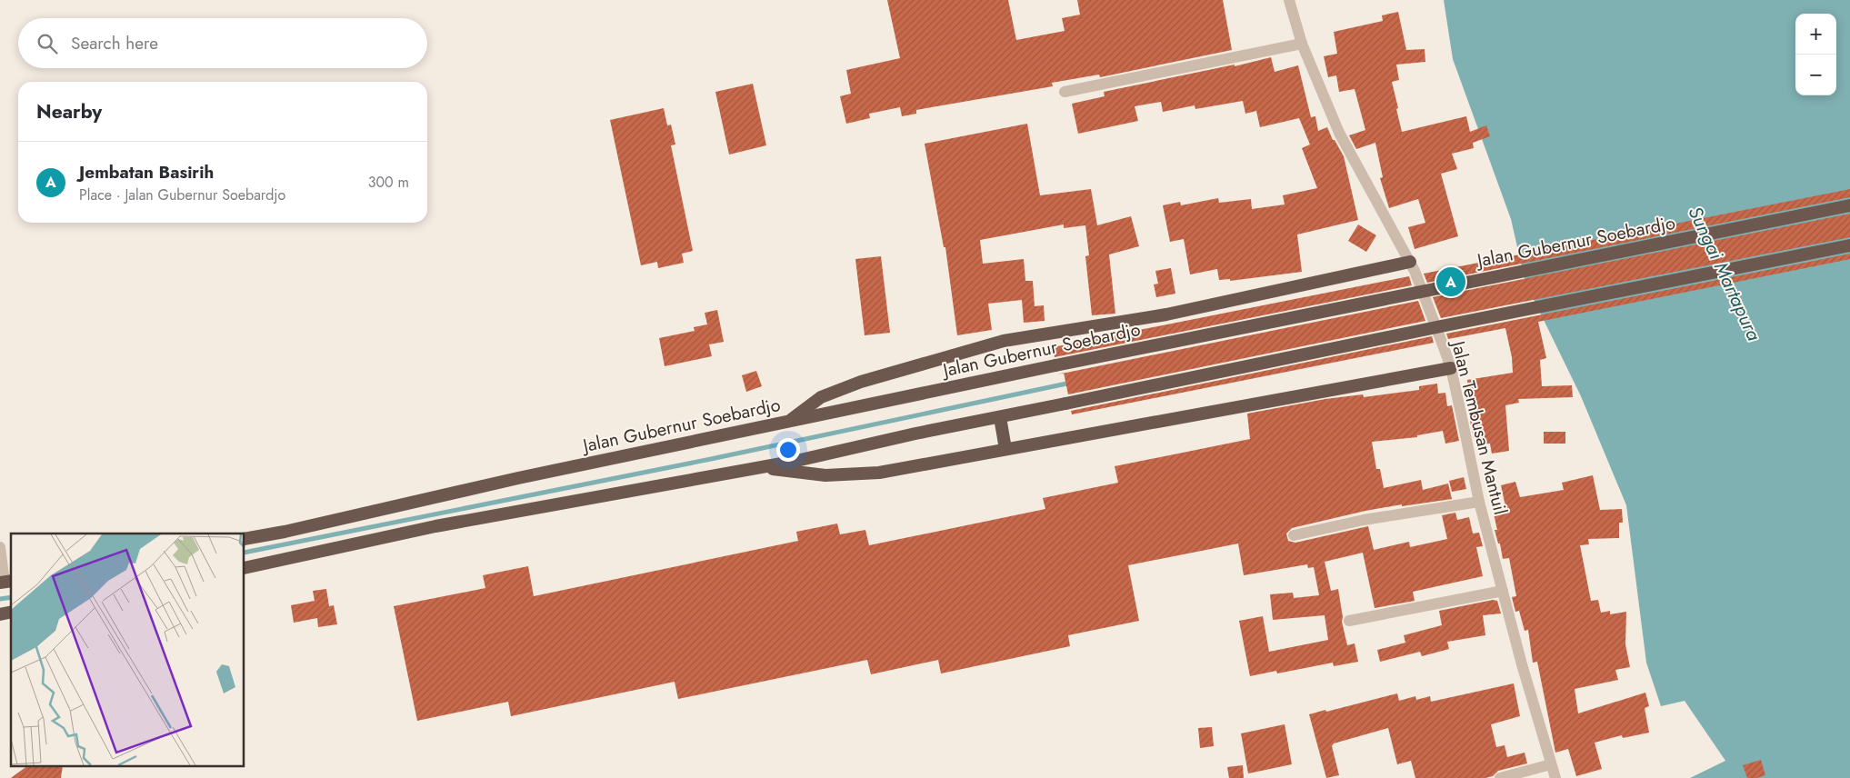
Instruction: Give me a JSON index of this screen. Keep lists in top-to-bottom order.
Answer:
{
  "streets": {
    "highway": ["Jalan Gubernur Soebardjo"],
    "street": ["Jalan Tembusan Mantuil"]
  },
  "water": ["Sungai Martapura"],
  "page": {
    "map_buttons": ["+", "−"],
    "search": "Search here",
    "heading": "Nearby",
    "list": [
      {
        "mark": "A",
        "name": "Jembatan Basirih",
        "note": "Place · Jalan Gubernur Soebardjo",
        "value": "300 m"
      }
    ],
    "pins": "A"
  }
}
